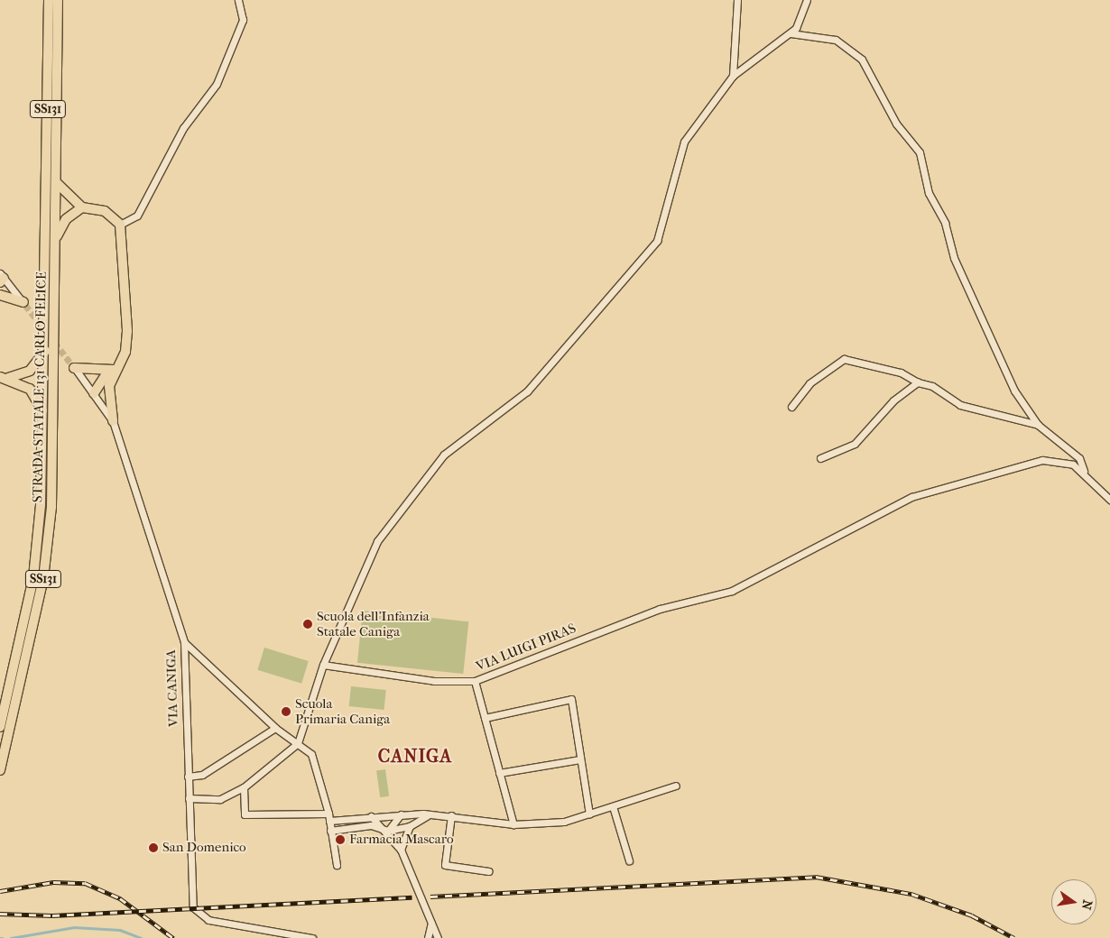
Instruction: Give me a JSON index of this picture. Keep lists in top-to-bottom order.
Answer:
{
  "streets": {
    "highway": ["SS131", "STRADA STATALE 131 CARLO FELICE"],
    "street": ["VIA LUIGI PIRAS", "VIA CANIGA"]
  },
  "districts": ["CANIGA"],
  "places": [
    "Scuola dell'Infanzia Statale Caniga",
    "Scuola Primaria Caniga",
    "Farmacia Mascaro",
    "San Domenico"
  ],
  "north": "right"
}
